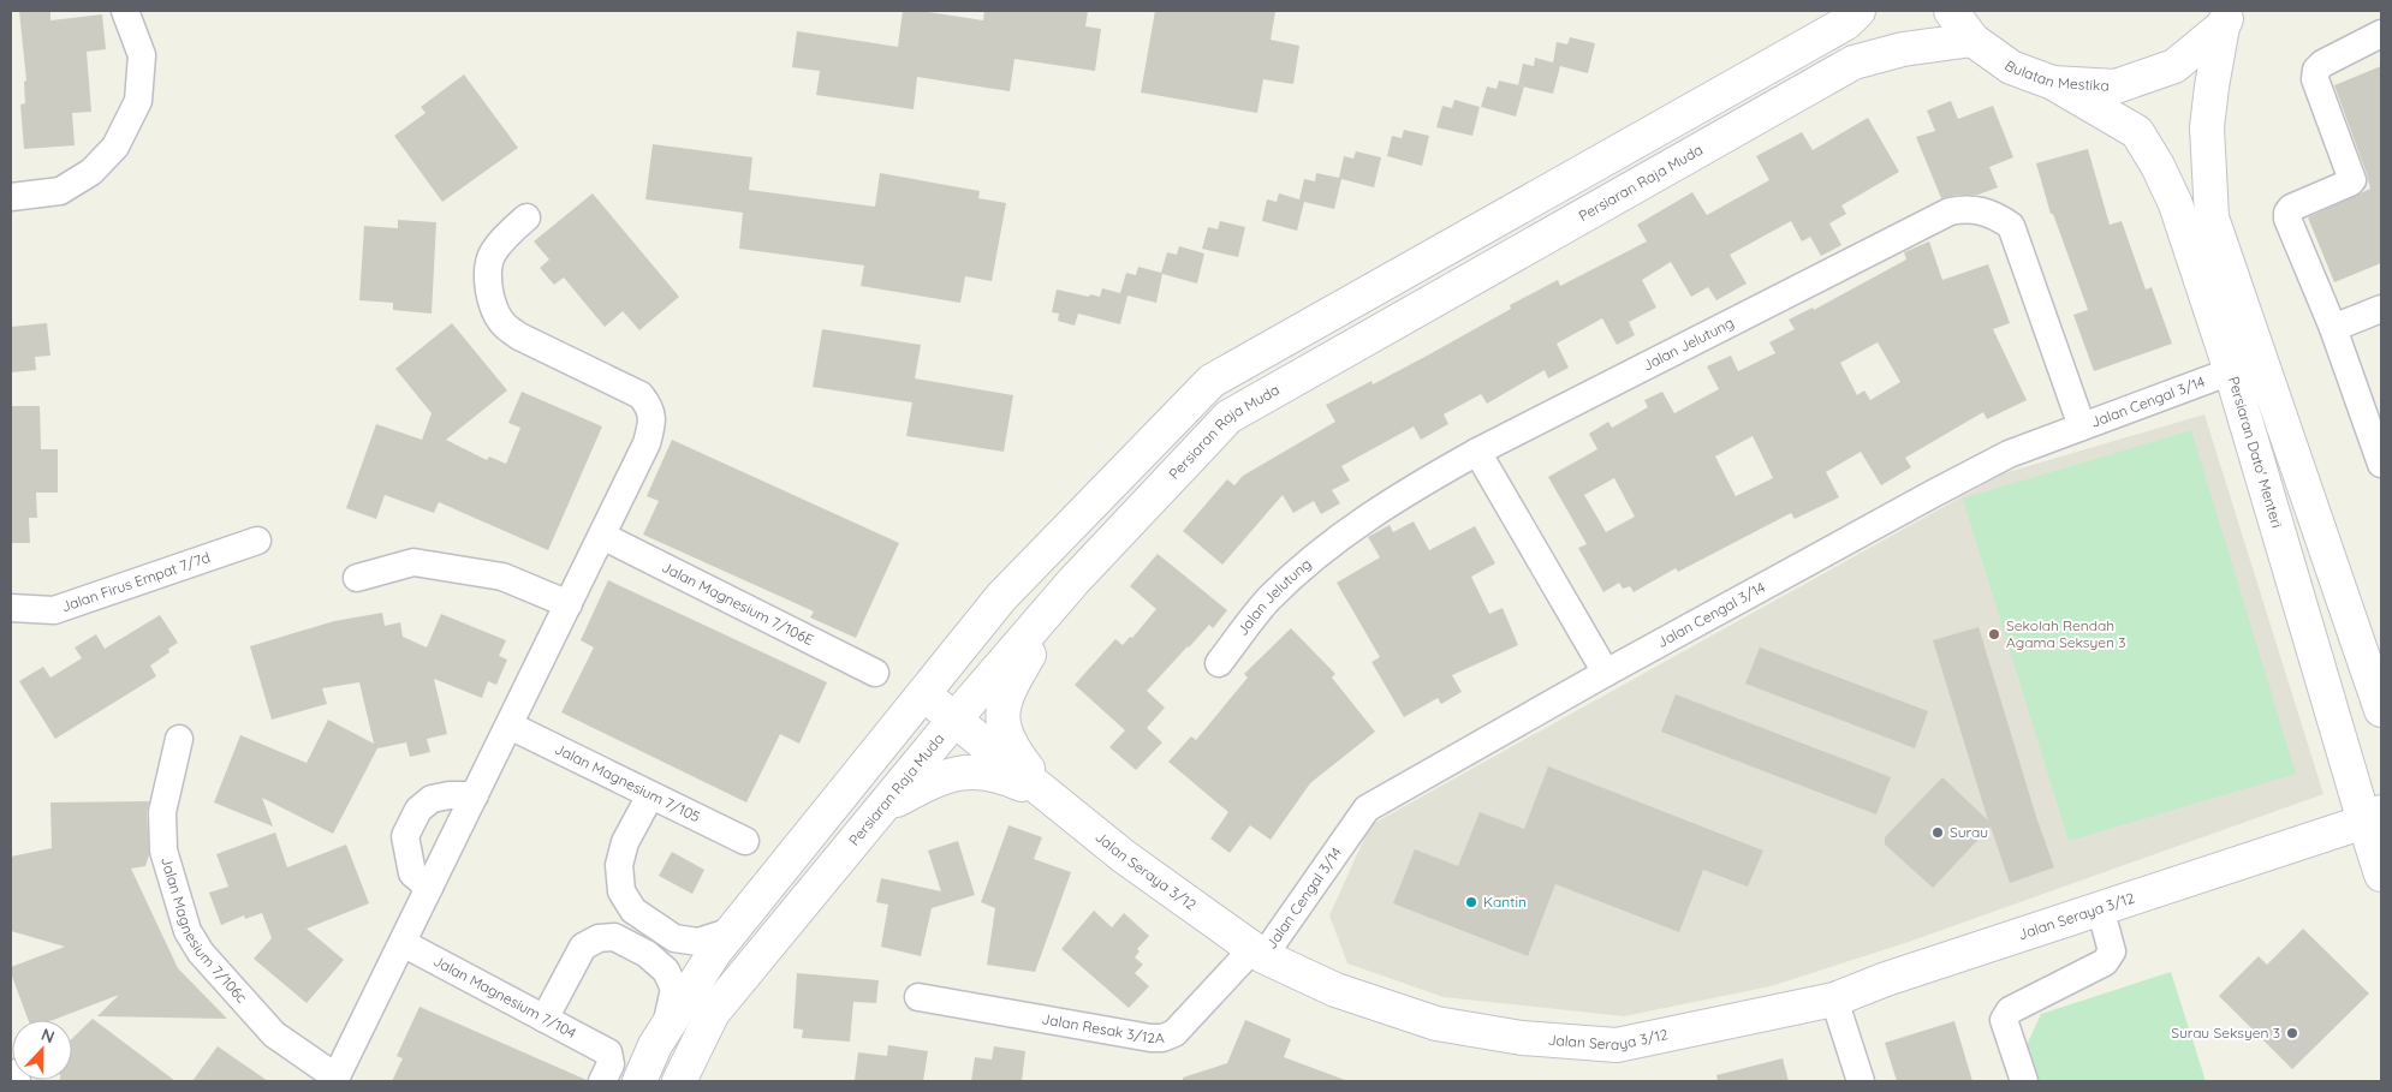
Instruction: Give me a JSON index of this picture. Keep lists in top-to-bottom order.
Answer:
{
  "streets": {
    "main road": [
      "Bulatan Mestika",
      "Persiaran Raja Muda",
      "Persiaran Dato' Menteri",
      "Jalan Seraya 3/12"
    ],
    "street": [
      "Jalan Jelutung",
      "Jalan Cengal 3/14",
      "Jalan Firus Empat 7/7d",
      "Jalan Magnesium 7/106E",
      "Jalan Magnesium 7/105",
      "Jalan Magnesium 7/106c",
      "Jalan Magnesium 7/104",
      "Jalan Resak 3/12A"
    ]
  },
  "crossings": [
    ["Bulatan Mestika", "Persiaran Raja Muda"],
    ["Bulatan Mestika", "Persiaran Dato' Menteri"],
    ["Persiaran Raja Muda", "Jalan Seraya 3/12"],
    ["Jalan Jelutung", "Jalan Cengal 3/14"],
    ["Jalan Cengal 3/14", "Persiaran Dato' Menteri"],
    ["Jalan Cengal 3/14", "Jalan Seraya 3/12"],
    ["Jalan Cengal 3/14", "Jalan Resak 3/12A"],
    ["Persiaran Dato' Menteri", "Jalan Seraya 3/12"],
    ["Jalan Seraya 3/12", "Jalan Resak 3/12A"]
  ],
  "places": [
    "Sekolah Rendah Agama Seksyen 3",
    "Surau",
    "Kantin",
    "Surau Seksyen 3"
  ],
  "north": "top"
}
